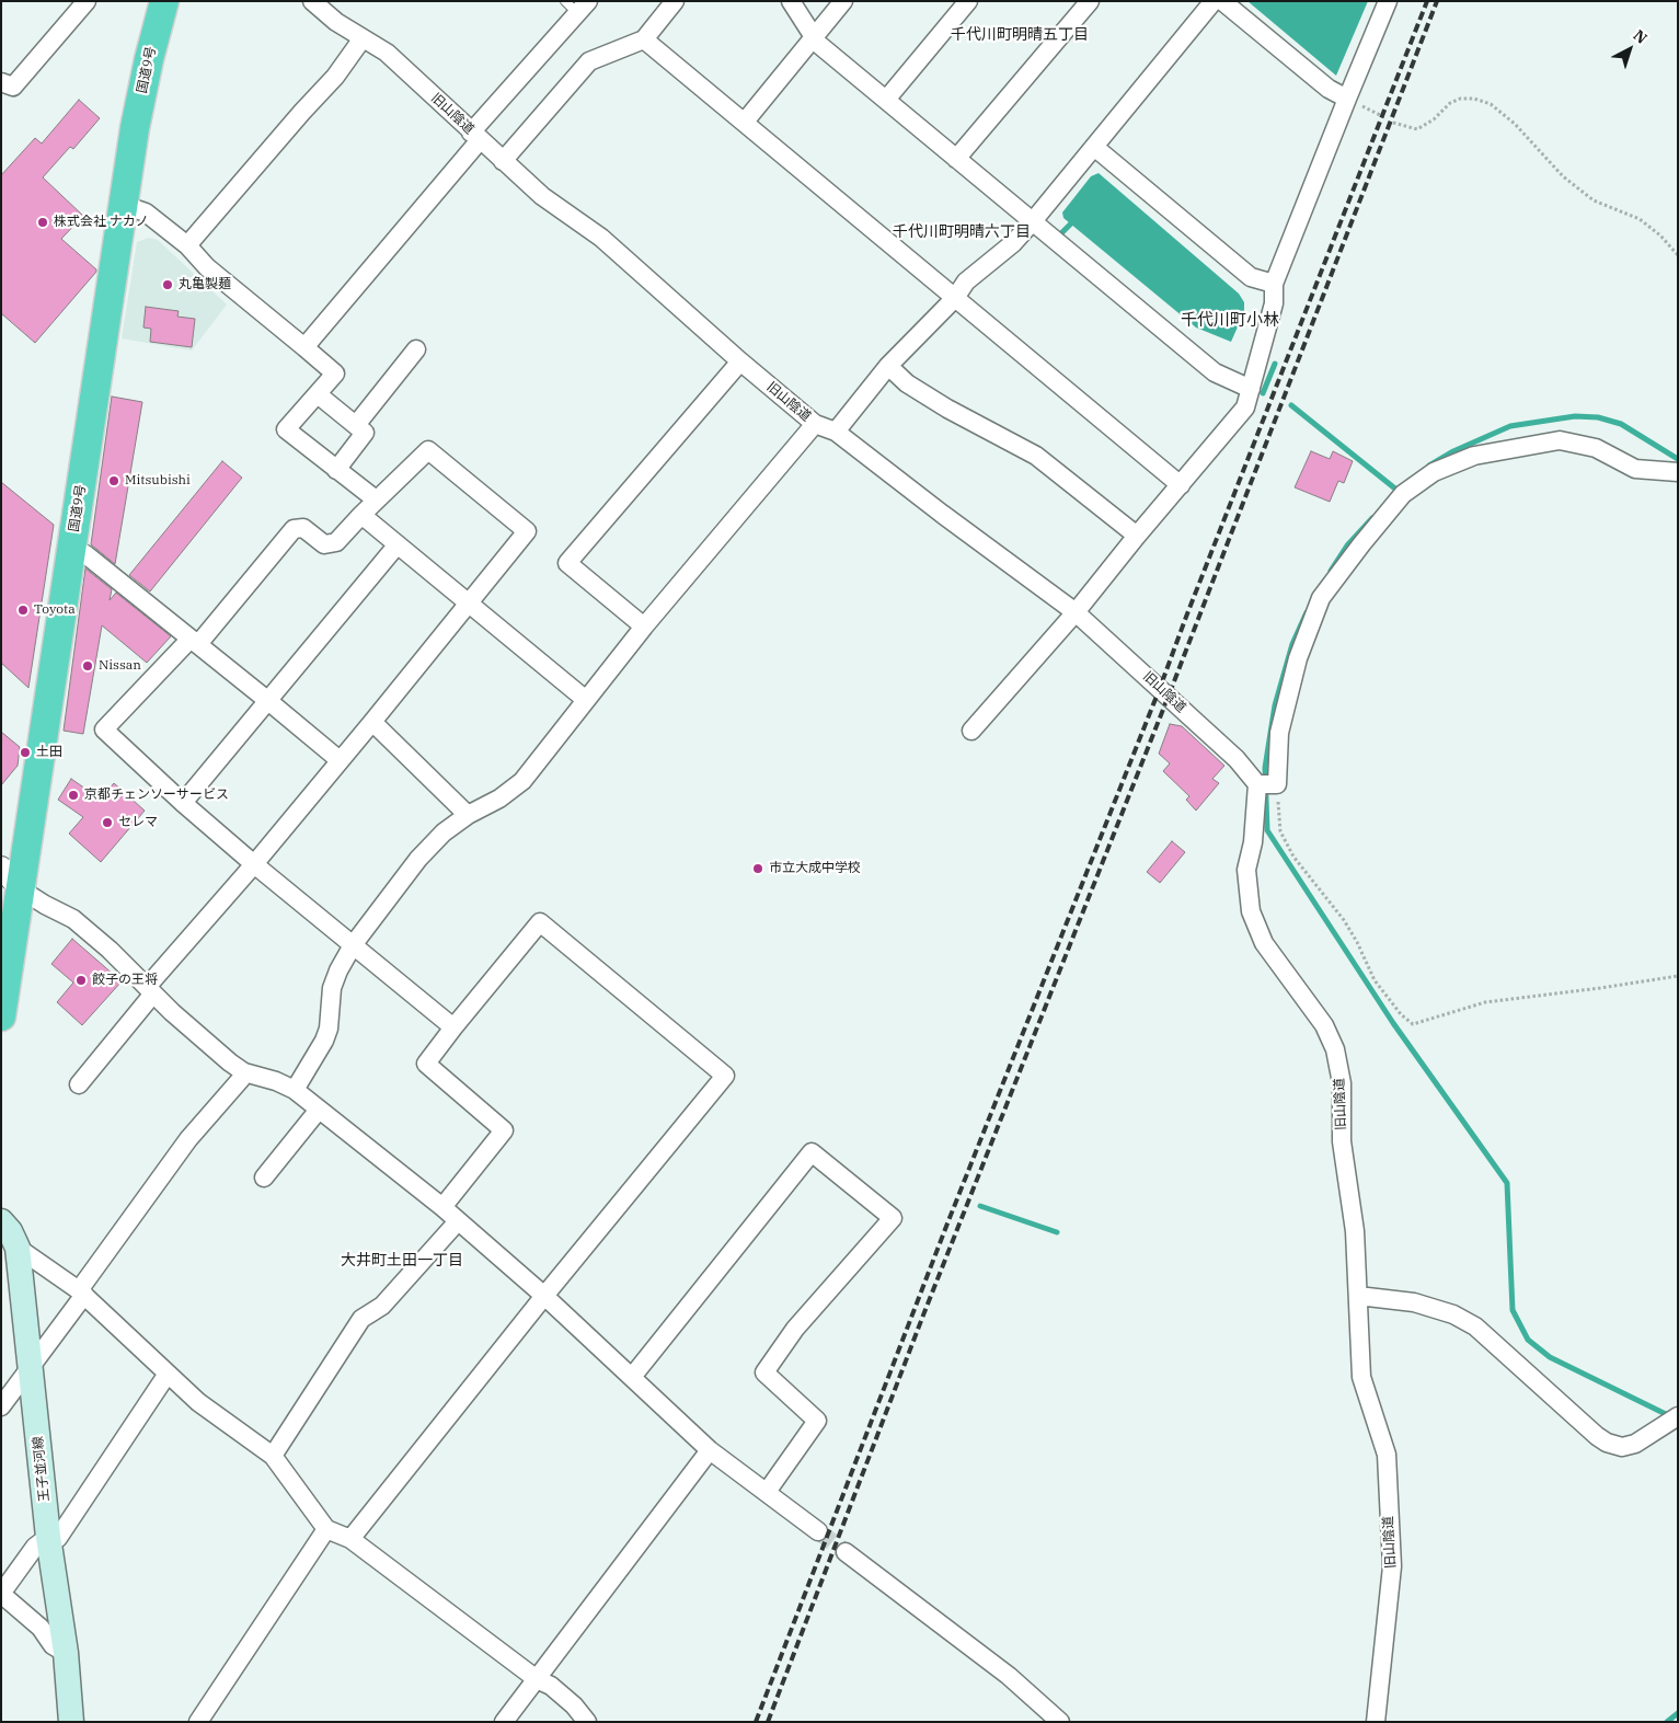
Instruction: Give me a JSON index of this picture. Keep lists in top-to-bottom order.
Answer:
{
  "streets": {
    "highway": ["国道9号"],
    "main road": ["王子並河線"],
    "street": ["旧山陰道"]
  },
  "districts": [
    "千代川町明晴五丁目",
    "千代川町明晴六丁目",
    "千代川町小林",
    "大井町土田一丁目"
  ],
  "places": [
    "株式会社 ナカノ",
    "丸亀製麺",
    "Mitsubishi",
    "Toyota",
    "Nissan",
    "土田",
    "京都チェンソーサービス",
    "セレマ",
    "市立大成中学校",
    "餃子の王将"
  ],
  "north": "top right"
}
